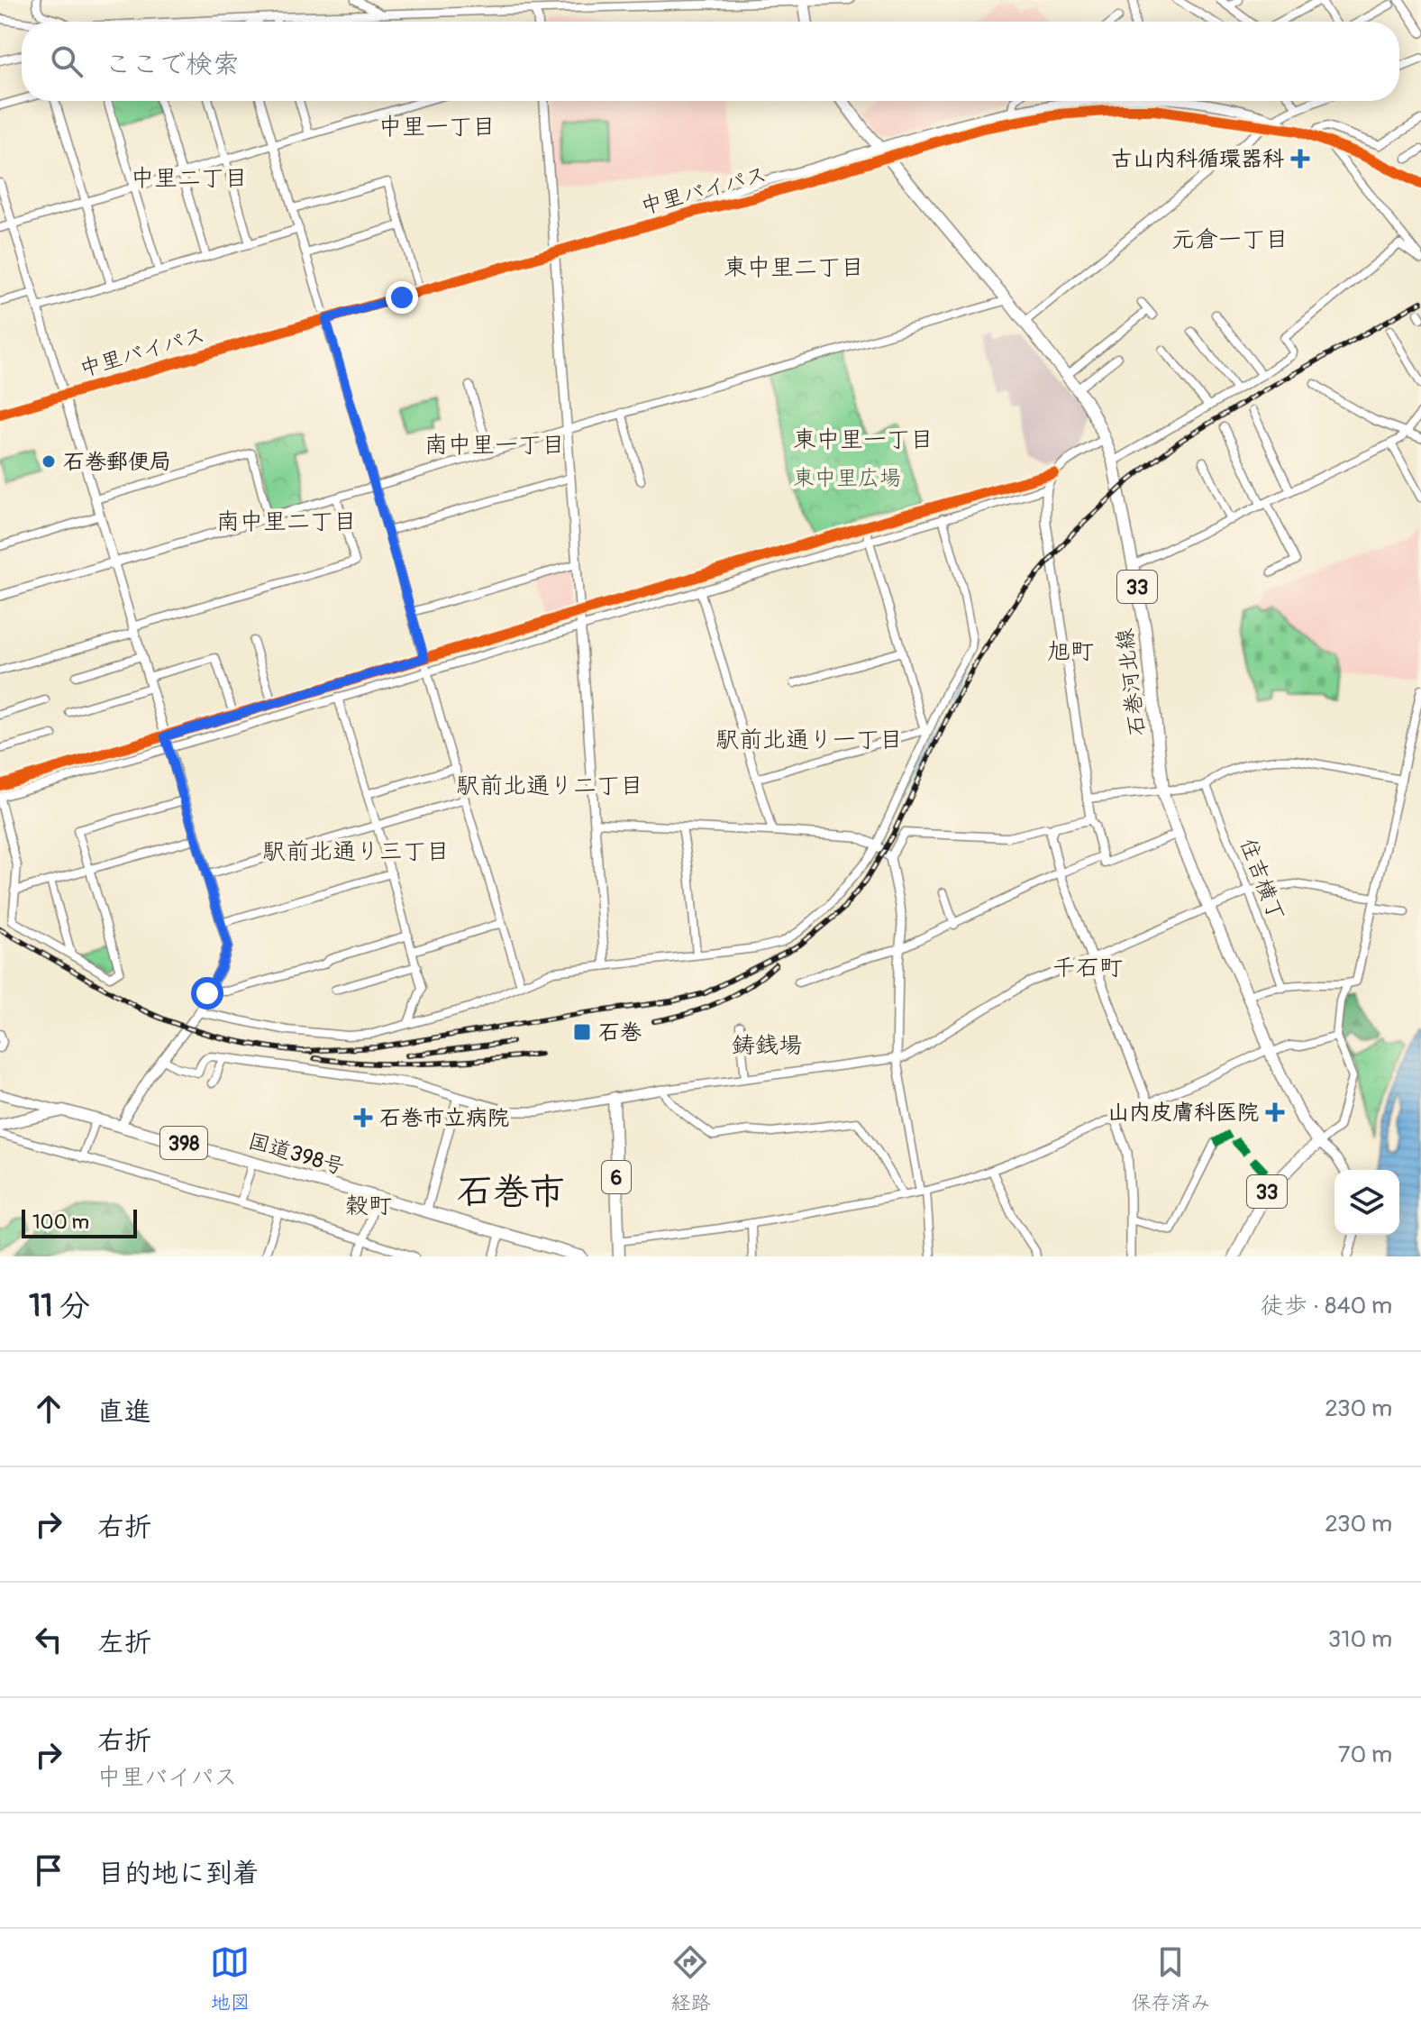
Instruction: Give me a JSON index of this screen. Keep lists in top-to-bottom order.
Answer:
{
  "streets": {
    "main road": [
      "33",
      "石巻河北線",
      "398",
      "国道398号",
      "6"
    ],
    "street": ["中里バイパス", "住吉横丁"]
  },
  "crossings": [
    ["中里バイパス", "石巻河北線"],
    ["33", "石巻河北線"]
  ],
  "districts": [
    "中里一丁目",
    "中里二丁目",
    "元倉一丁目",
    "東中里二丁目",
    "東中里一丁目",
    "南中里一丁目",
    "南中里二丁目",
    "旭町",
    "駅前北通り一丁目",
    "駅前北通り二丁目",
    "駅前北通り三丁目",
    "千石町",
    "鋳銭場",
    "石巻市",
    "穀町"
  ],
  "parks": ["東中里広場"],
  "places": {
    "health": ["古山内科循環器科", "山内皮膚科医院", "石巻市立病院"],
    "other": ["石巻郵便局"],
    "transit": ["石巻"]
  },
  "scale_bar": "100 m",
  "page": {
    "search": "ここで検索",
    "scale": "100 m",
    "heading": ["11 分", "徒歩 · 840 m"],
    "list": [
      ["直進", "230 m"],
      ["右折", "230 m"],
      ["左折", "310 m"],
      ["右折", "中里バイパス", "70 m"],
      "目的地に到着"
    ],
    "nav": ["地図", "経路", "保存済み"]
  }
}
